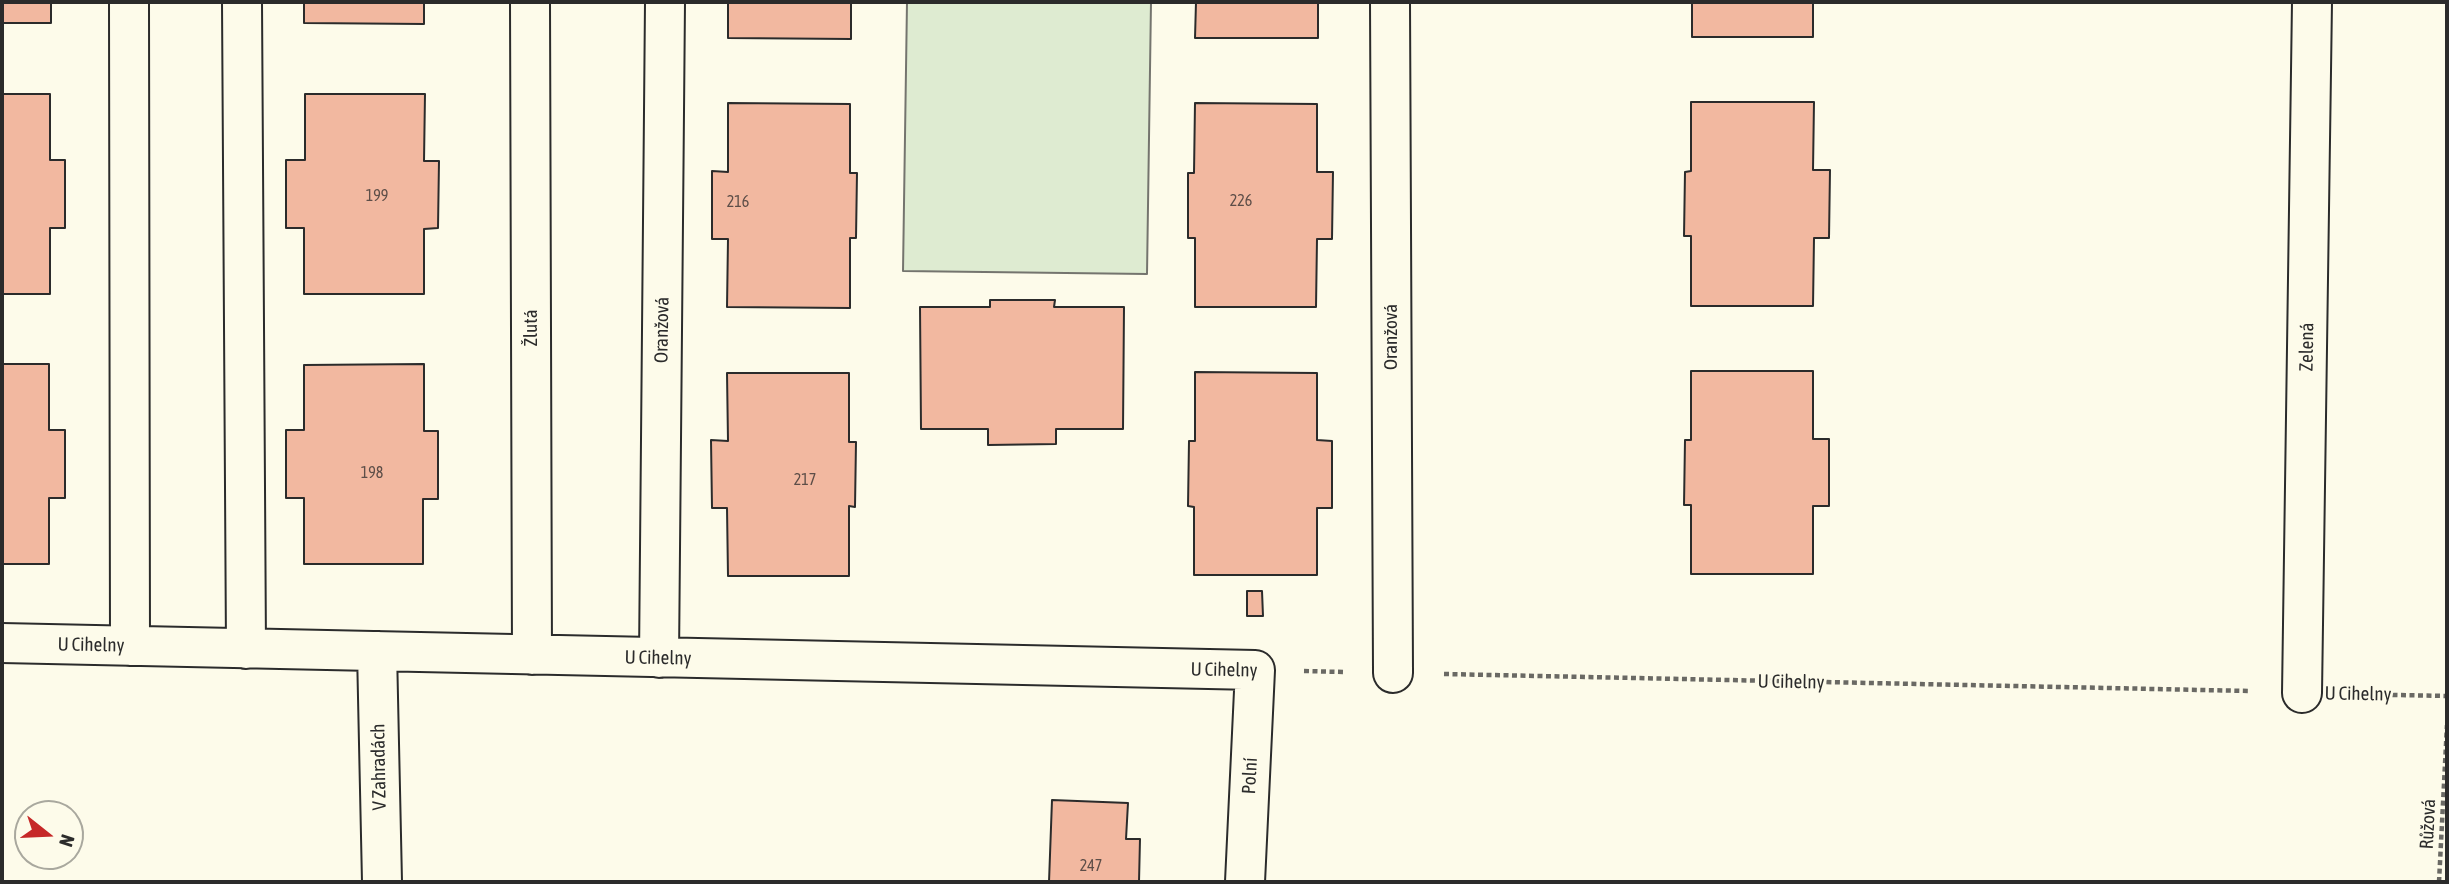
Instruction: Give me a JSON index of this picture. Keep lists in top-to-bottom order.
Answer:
{
  "streets": {
    "street": [
      "Žlutá",
      "Oranžová",
      "Zelená",
      "U Cihelny",
      "V Zahradách",
      "Polní"
    ],
    "path": ["Růžová"]
  },
  "crossings": [
    ["Žlutá", "U Cihelny"],
    ["Oranžová", "U Cihelny"],
    ["Zelená", "U Cihelny"],
    ["U Cihelny", "V Zahradách"],
    ["U Cihelny", "Polní"]
  ],
  "house_numbers": [
    "199",
    "226",
    "216",
    "198",
    "217",
    "247"
  ],
  "north": "right"
}
